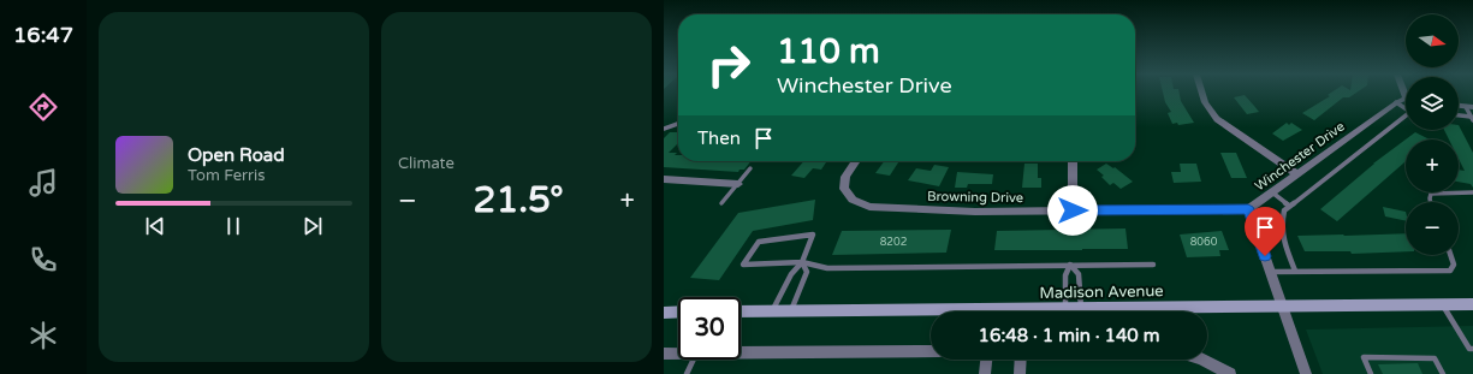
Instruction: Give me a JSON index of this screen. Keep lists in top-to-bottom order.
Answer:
{
  "streets": {
    "main road": ["Madison Avenue"],
    "street": ["Winchester Drive", "Browning Drive"]
  },
  "crossings": [
    ["Winchester Drive", "Browning Drive"],
    ["Winchester Drive", "Madison Avenue"]
  ],
  "house_numbers": ["8202", "8060"],
  "north": "right",
  "page": {
    "tabs": "16:47",
    "tile": "Climate",
    "map_buttons": ["+", "−"],
    "turn": ["110 m", "Winchester Drive"],
    "then": "Then",
    "song": ["Open Road", "Tom Ferris"],
    "heat": ["−", "21.5°", "+"],
    "limit": "30",
    "trip": "16:48 · 1 min · 140 m"
  }
}
